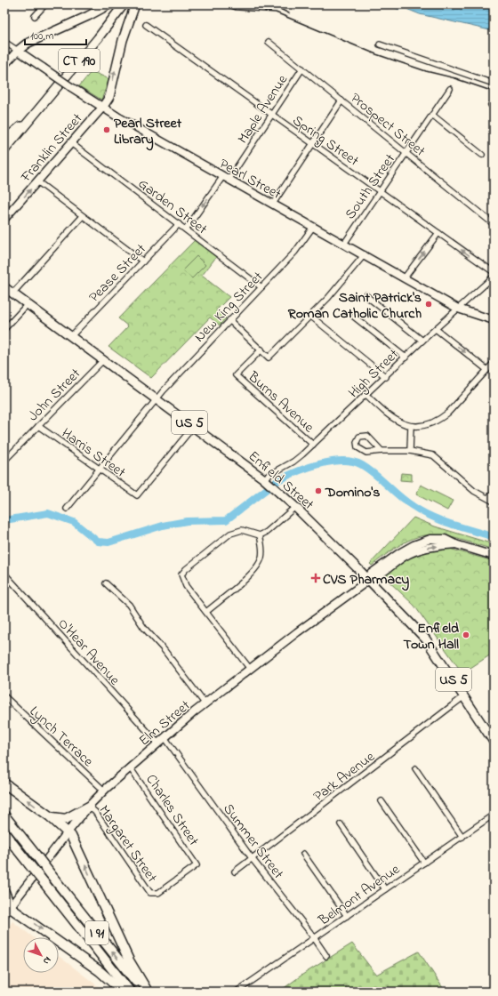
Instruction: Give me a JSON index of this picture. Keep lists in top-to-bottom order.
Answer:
{
  "streets": {
    "highway": ["I 91"],
    "main road": ["CT 190", "US 5", "Enfield Street"],
    "street": [
      "Maple Avenue",
      "Prospect Street",
      "Spring Street",
      "Franklin Street",
      "Pearl Street",
      "South Street",
      "Garden Street",
      "Pease Street",
      "New King Street",
      "High Street",
      "John Street",
      "Burns Avenue",
      "Harris Street",
      "O'Hear Avenue",
      "Elm Street",
      "Lynch Terrace",
      "Park Avenue",
      "Charles Street",
      "Summer Street",
      "Margaret Street",
      "Belmont Avenue"
    ]
  },
  "crossings": [
    ["Maple Avenue", "Prospect Street"],
    ["Maple Avenue", "Spring Street"],
    ["Maple Avenue", "Pearl Street"],
    ["Prospect Street", "South Street"],
    ["Spring Street", "South Street"],
    ["Franklin Street", "Pearl Street"],
    ["Franklin Street", "Garden Street"],
    ["Pearl Street", "South Street"],
    ["Pearl Street", "New King Street"],
    ["Pearl Street", "High Street"],
    ["Garden Street", "Pease Street"],
    ["Garden Street", "New King Street"],
    ["Pease Street", "Enfield Street"],
    ["New King Street", "Harris Street"],
    ["New King Street", "Enfield Street"],
    ["High Street", "Burns Avenue"],
    ["High Street", "Enfield Street"],
    ["John Street", "Harris Street"],
    ["John Street", "Enfield Street"],
    ["Harris Street", "Enfield Street"],
    ["Enfield Street", "Elm Street"],
    ["Enfield Street", "Park Avenue"],
    ["O'Hear Avenue", "Elm Street"],
    ["Elm Street", "Lynch Terrace"],
    ["Elm Street", "Charles Street"],
    ["Elm Street", "Summer Street"],
    ["Elm Street", "Margaret Street"],
    ["Park Avenue", "Summer Street"],
    ["Charles Street", "Margaret Street"],
    ["Summer Street", "Belmont Avenue"]
  ],
  "places": {
    "other": [
      "Pearl Street Library",
      "Saint Patrick's Roman Catholic Church",
      "Domino's",
      "Enfield Town Hall"
    ],
    "health": ["CVS Pharmacy"]
  },
  "scale_bar": "100 m",
  "north": "bottom right"
}
